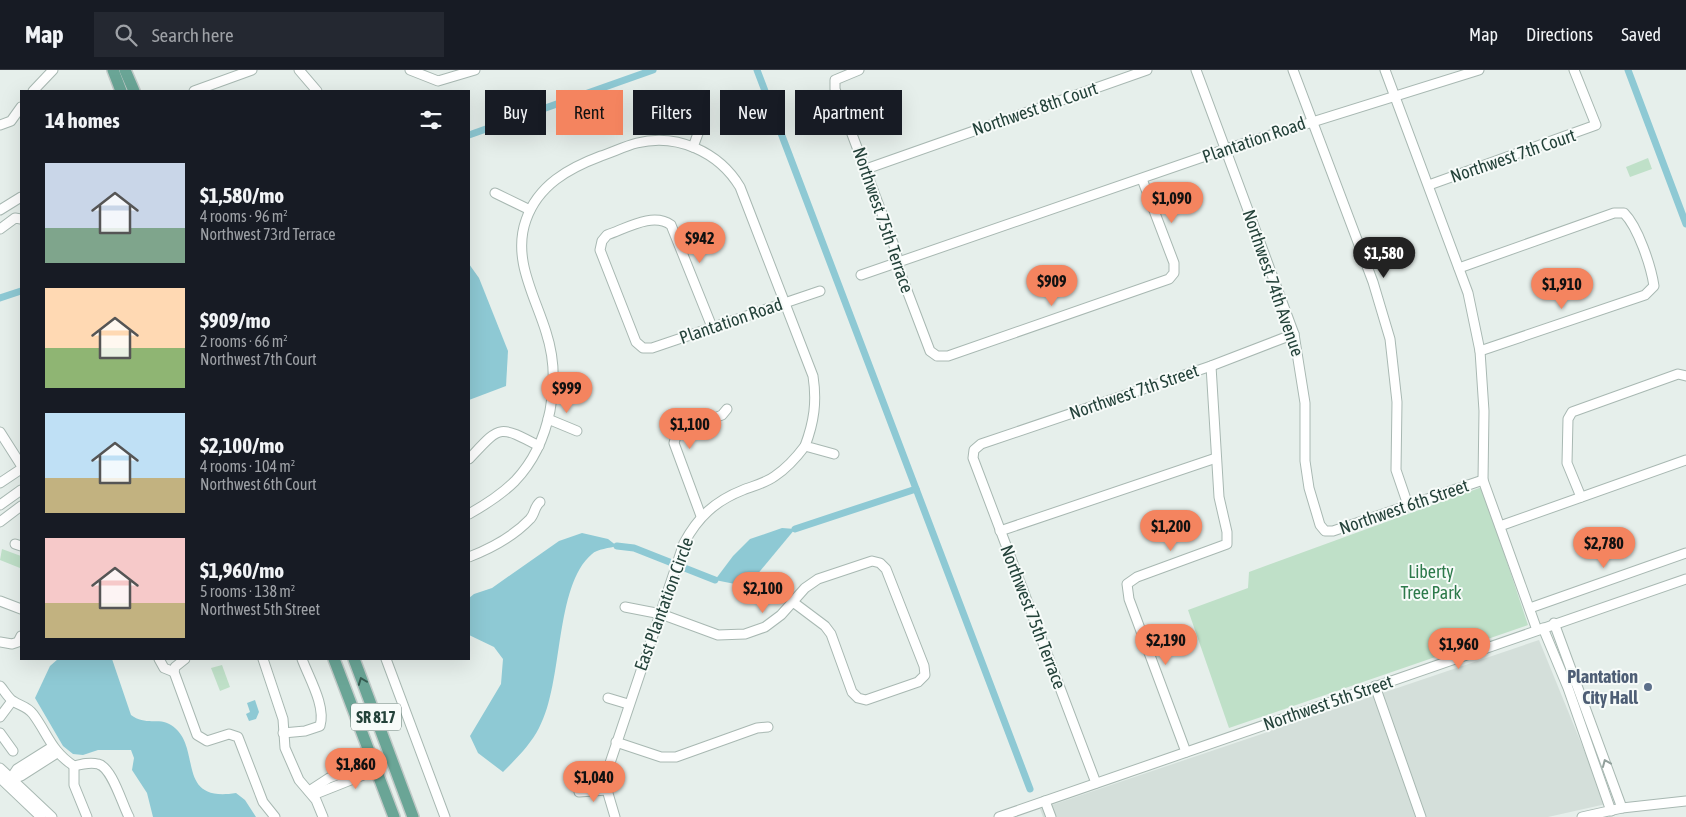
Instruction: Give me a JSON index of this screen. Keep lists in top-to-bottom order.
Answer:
{
  "streets": {
    "main road": ["SR 817"],
    "street": [
      "Northwest 8th Court",
      "Plantation Road",
      "Northwest 7th Court",
      "Northwest 75th Terrace",
      "Northwest 74th Avenue",
      "Northwest 7th Street",
      "Northwest 6th Street",
      "East Plantation Circle",
      "Northwest 5th Street"
    ]
  },
  "crossings": [
    ["Northwest 8th Court", "Northwest 75th Terrace"],
    ["Plantation Road", "Northwest 75th Terrace"],
    ["Plantation Road", "Northwest 74th Avenue"],
    ["Plantation Road", "East Plantation Circle"],
    ["Northwest 75th Terrace", "Northwest 7th Street"],
    ["Northwest 75th Terrace", "Northwest 5th Street"],
    ["Northwest 74th Avenue", "Northwest 7th Street"],
    ["Northwest 74th Avenue", "Northwest 6th Street"]
  ],
  "parks": ["Liberty Tree Park"],
  "places": ["Plantation City Hall"],
  "page": {
    "header": "Map",
    "search": "Search here",
    "nav": ["Map", "Directions", "Saved"],
    "chip": [
      "Buy",
      "Rent",
      "Filters",
      "New",
      "Apartment"
    ],
    "heading": "14 homes",
    "list": [
      {
        "name": "$1,580/mo",
        "note": "4 rooms · 96 m² · Northwest 73rd Terrace"
      },
      {
        "name": "$909/mo",
        "note": "2 rooms · 66 m² · Northwest 7th Court"
      },
      {
        "name": "$2,100/mo",
        "note": "4 rooms · 104 m² · Northwest 6th Court"
      },
      {
        "name": "$1,960/mo",
        "note": "5 rooms · 138 m² · Northwest 5th Street"
      }
    ],
    "price": [
      "$1,090",
      "$942",
      "$1,580",
      "$909",
      "$1,910",
      "$999",
      "$1,100",
      "$1,200",
      "$2,780",
      "$2,100",
      "$2,190",
      "$1,960",
      "$1,860",
      "$1,040"
    ]
  }
}
